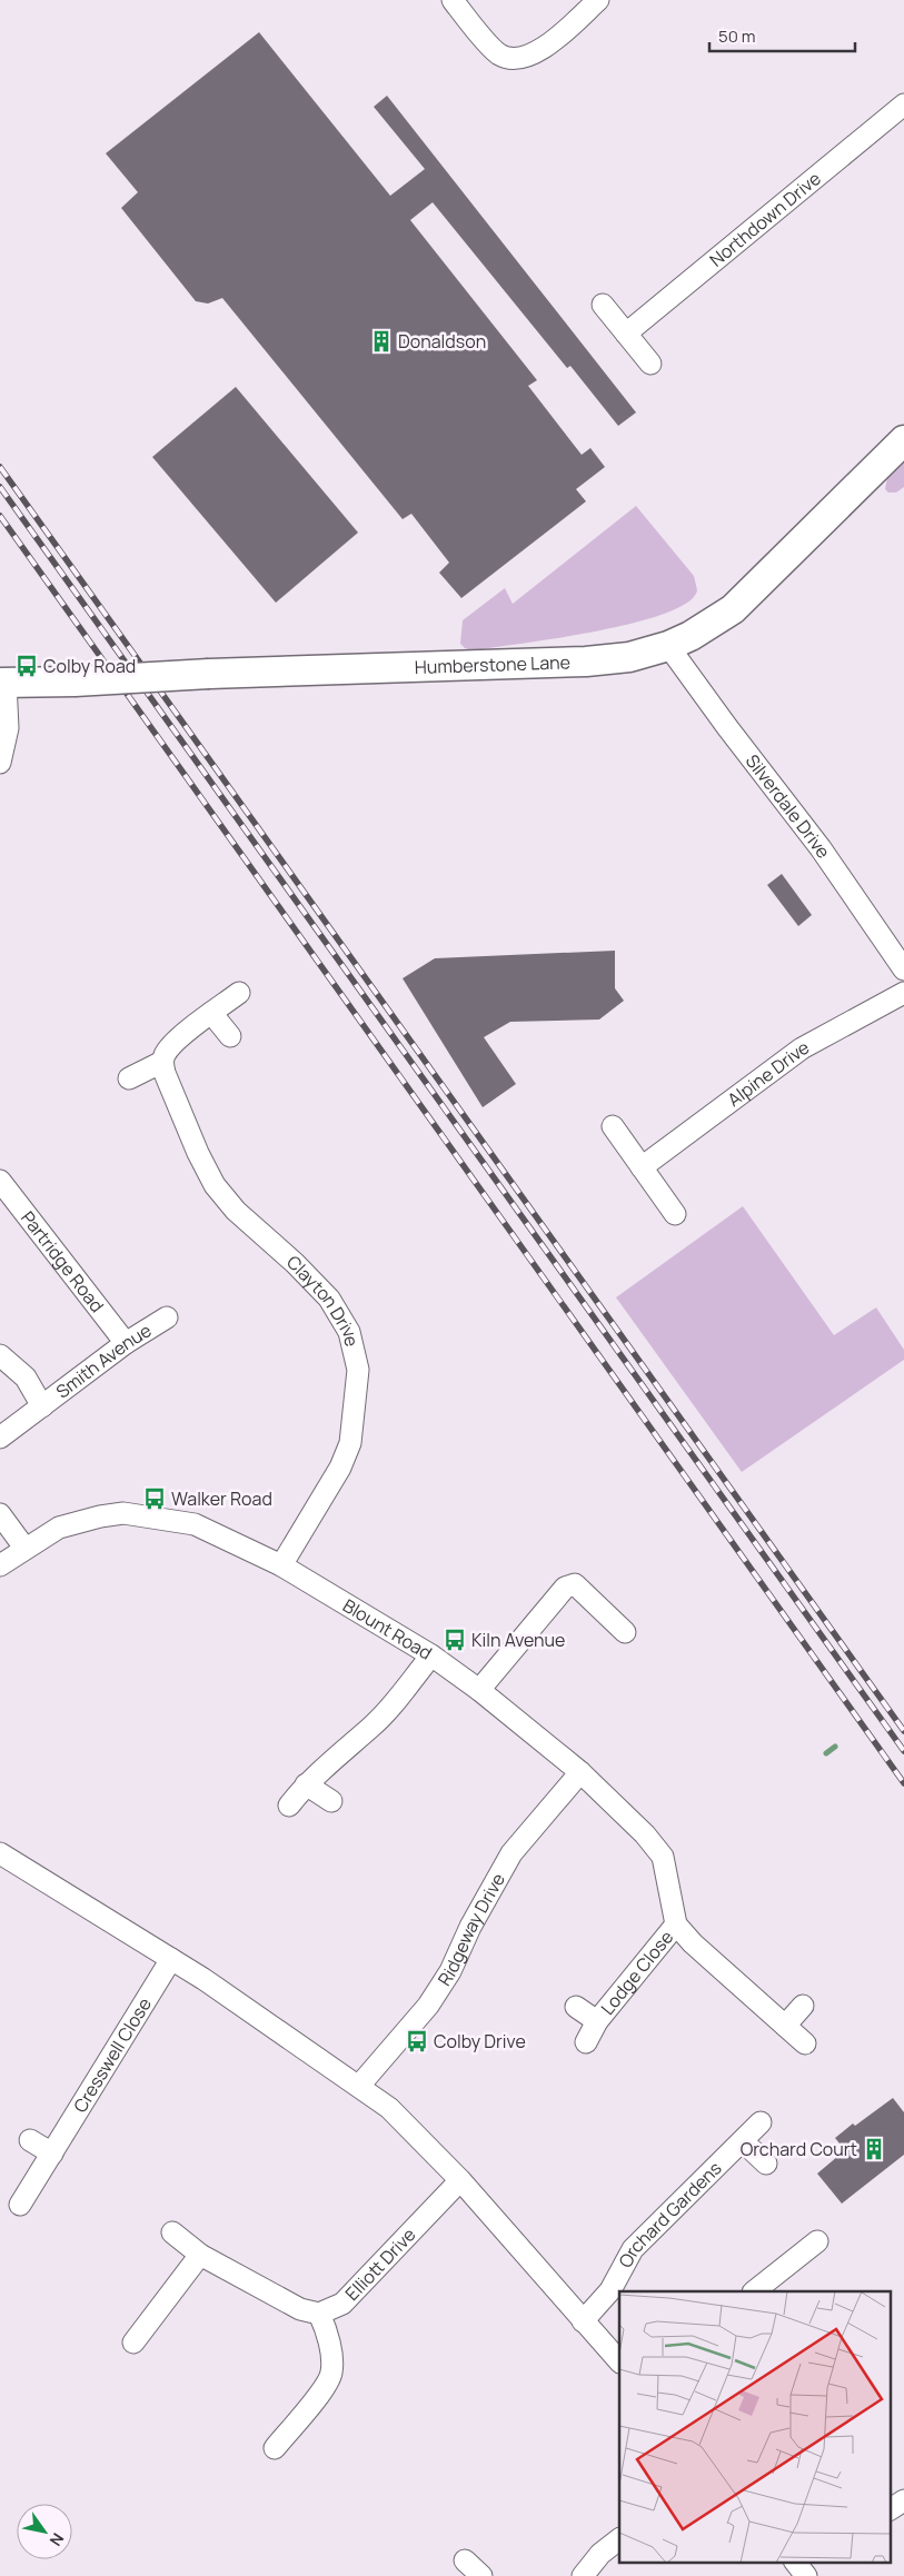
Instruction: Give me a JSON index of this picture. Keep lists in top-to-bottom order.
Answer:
{
  "streets": {
    "street": [
      "Northdown Drive",
      "Humberstone Lane",
      "Silverdale Drive",
      "Alpine Drive",
      "Partridge Road",
      "Clayton Drive",
      "Smith Avenue",
      "Blount Road",
      "Ridgeway Drive",
      "Lodge Close",
      "Cresswell Close",
      "Orchard Gardens",
      "Elliott Drive"
    ]
  },
  "crossings": [
    ["Humberstone Lane", "Silverdale Drive"],
    ["Partridge Road", "Smith Avenue"],
    ["Clayton Drive", "Blount Road"],
    ["Blount Road", "Ridgeway Drive"],
    ["Blount Road", "Lodge Close"]
  ],
  "places": {
    "building": ["Donaldson", "Orchard Court"],
    "bus stop": [
      "Colby Road",
      "Walker Road",
      "Kiln Avenue",
      "Colby Drive"
    ]
  },
  "scale_bar": "50 m",
  "north": "bottom right"
}
